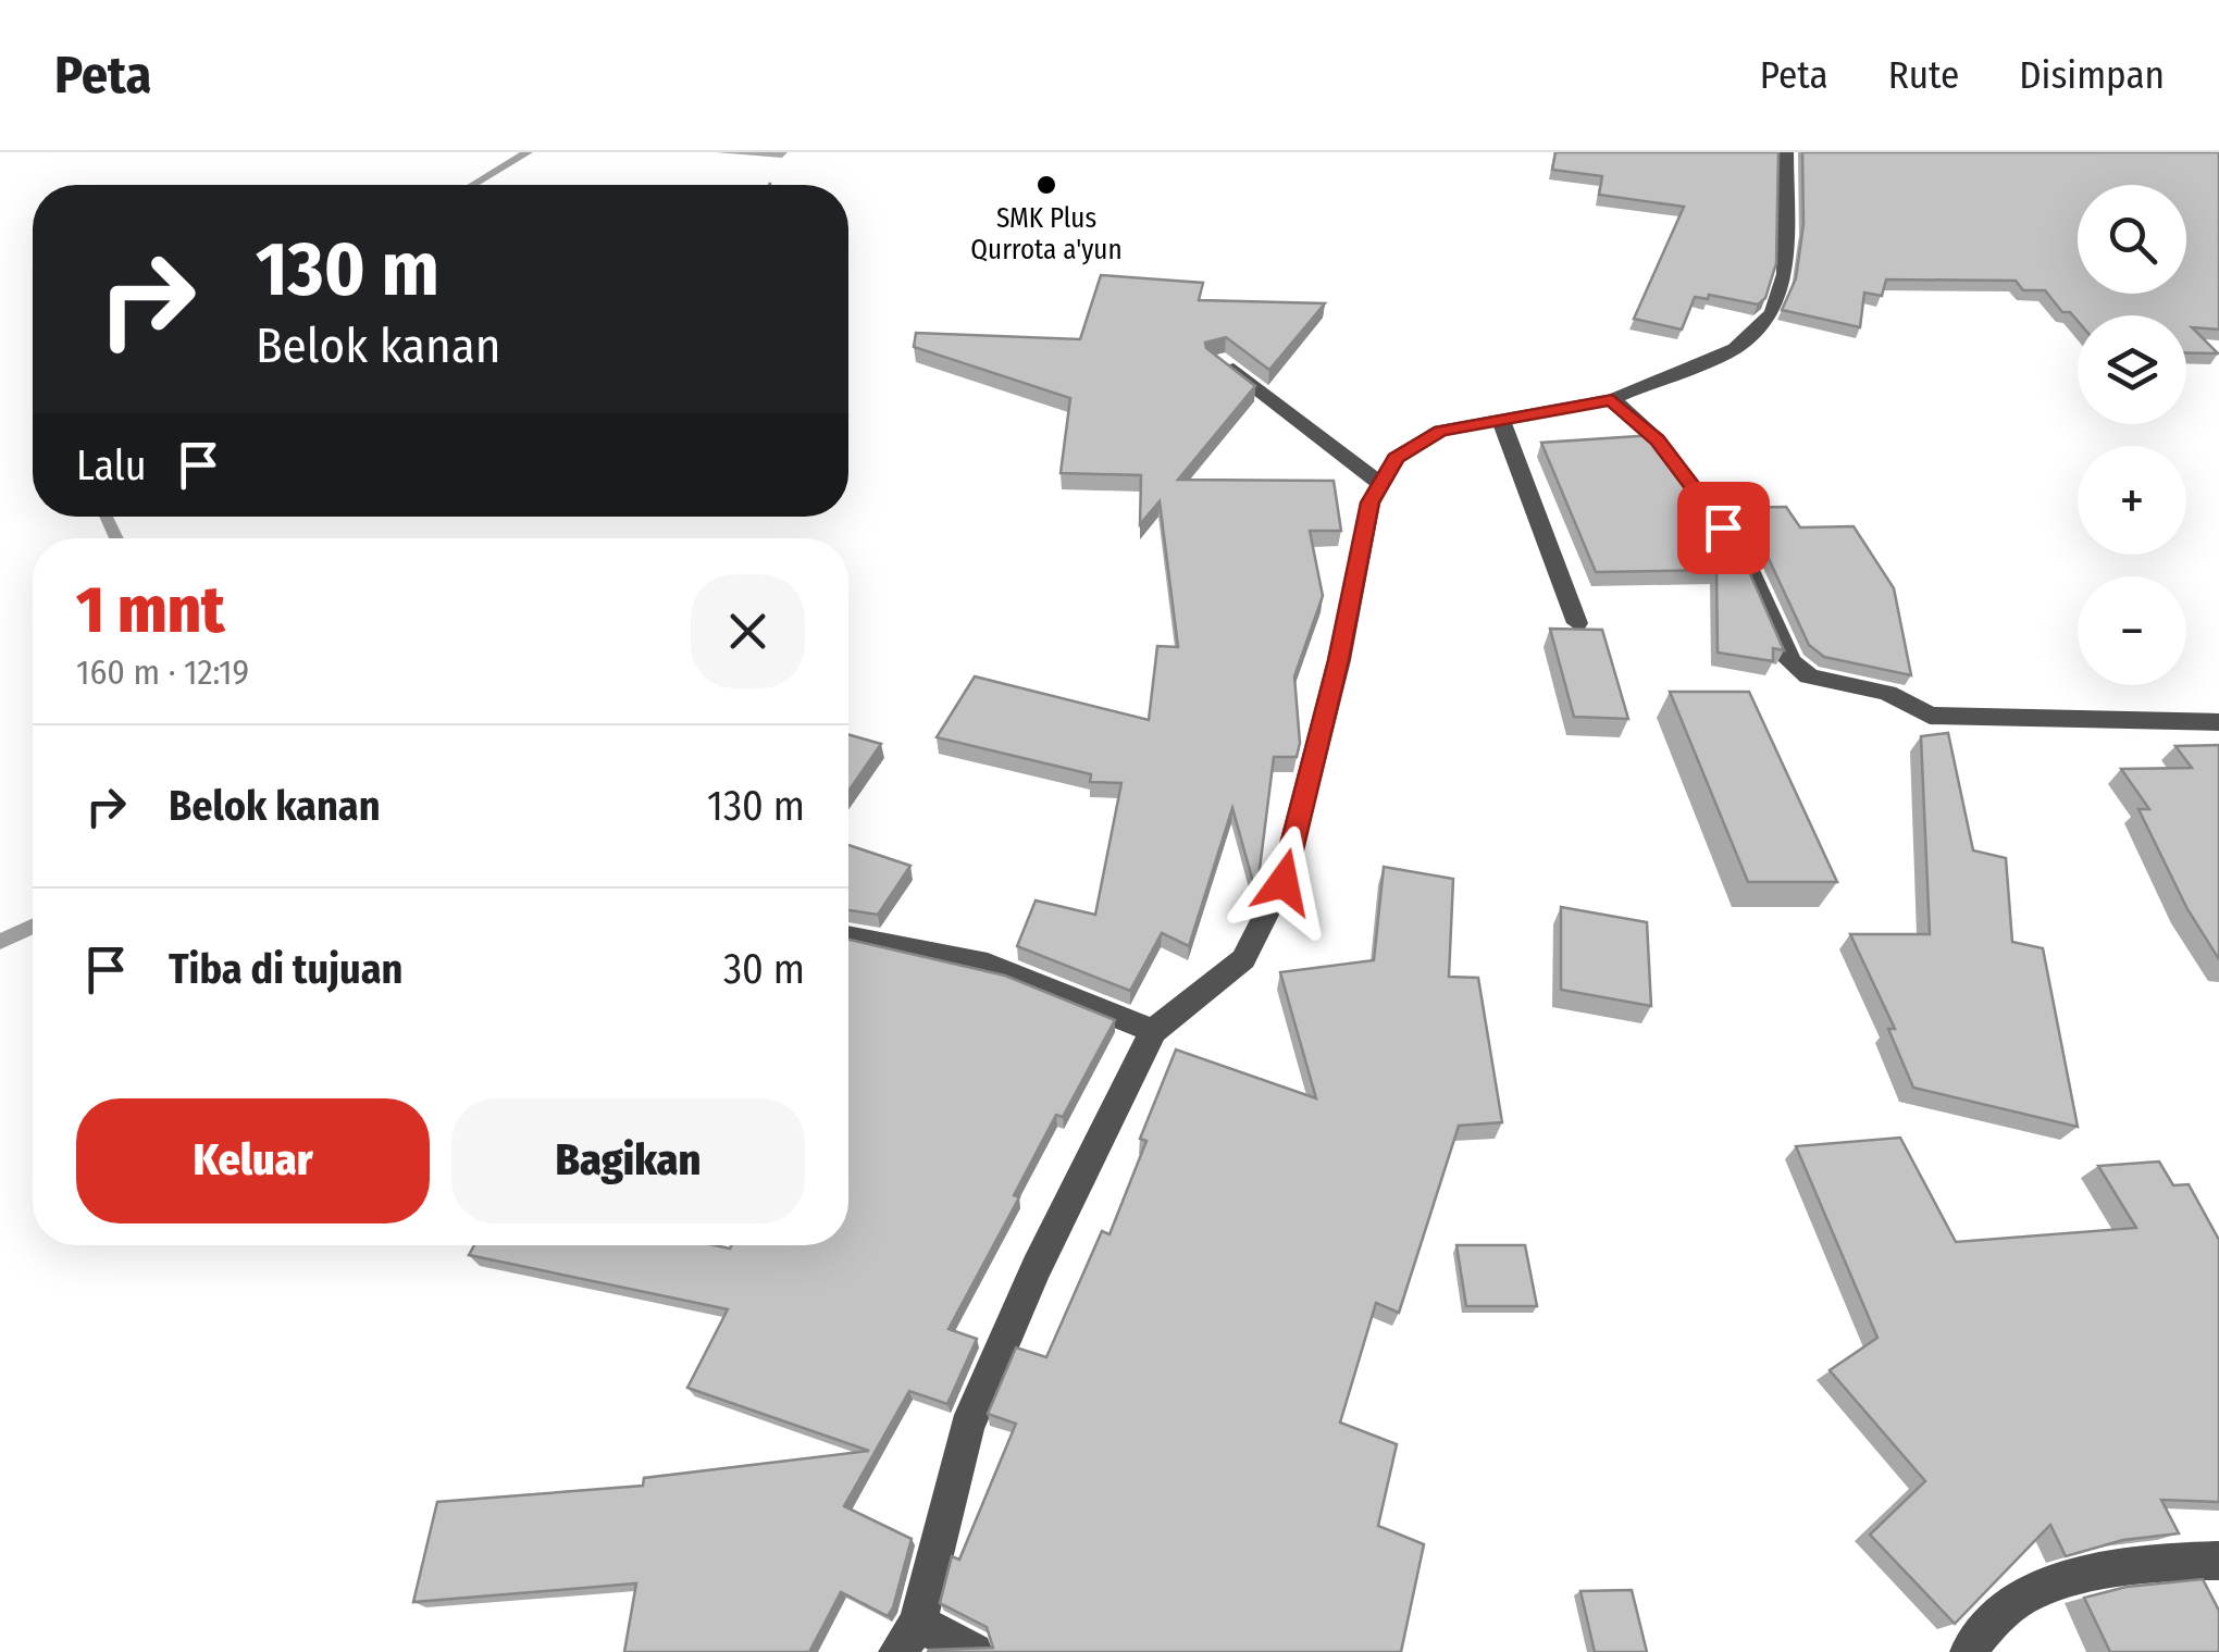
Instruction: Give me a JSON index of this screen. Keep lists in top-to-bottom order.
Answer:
{
  "places": ["SMK Plus Qurrota a'yun"],
  "page": {
    "header": "Peta",
    "nav": ["Peta", "Rute", "Disimpan"],
    "map_buttons": ["+", "−"],
    "turn": ["130 m", "Belok kanan"],
    "then": "Lalu",
    "heading": ["1 mnt", "160 m · 12:19"],
    "list": [
      {
        "name": "Belok kanan",
        "value": "130 m"
      },
      {
        "name": "Tiba di tujuan",
        "value": "30 m"
      }
    ],
    "buttons": ["Keluar", "Bagikan"]
  }
}
